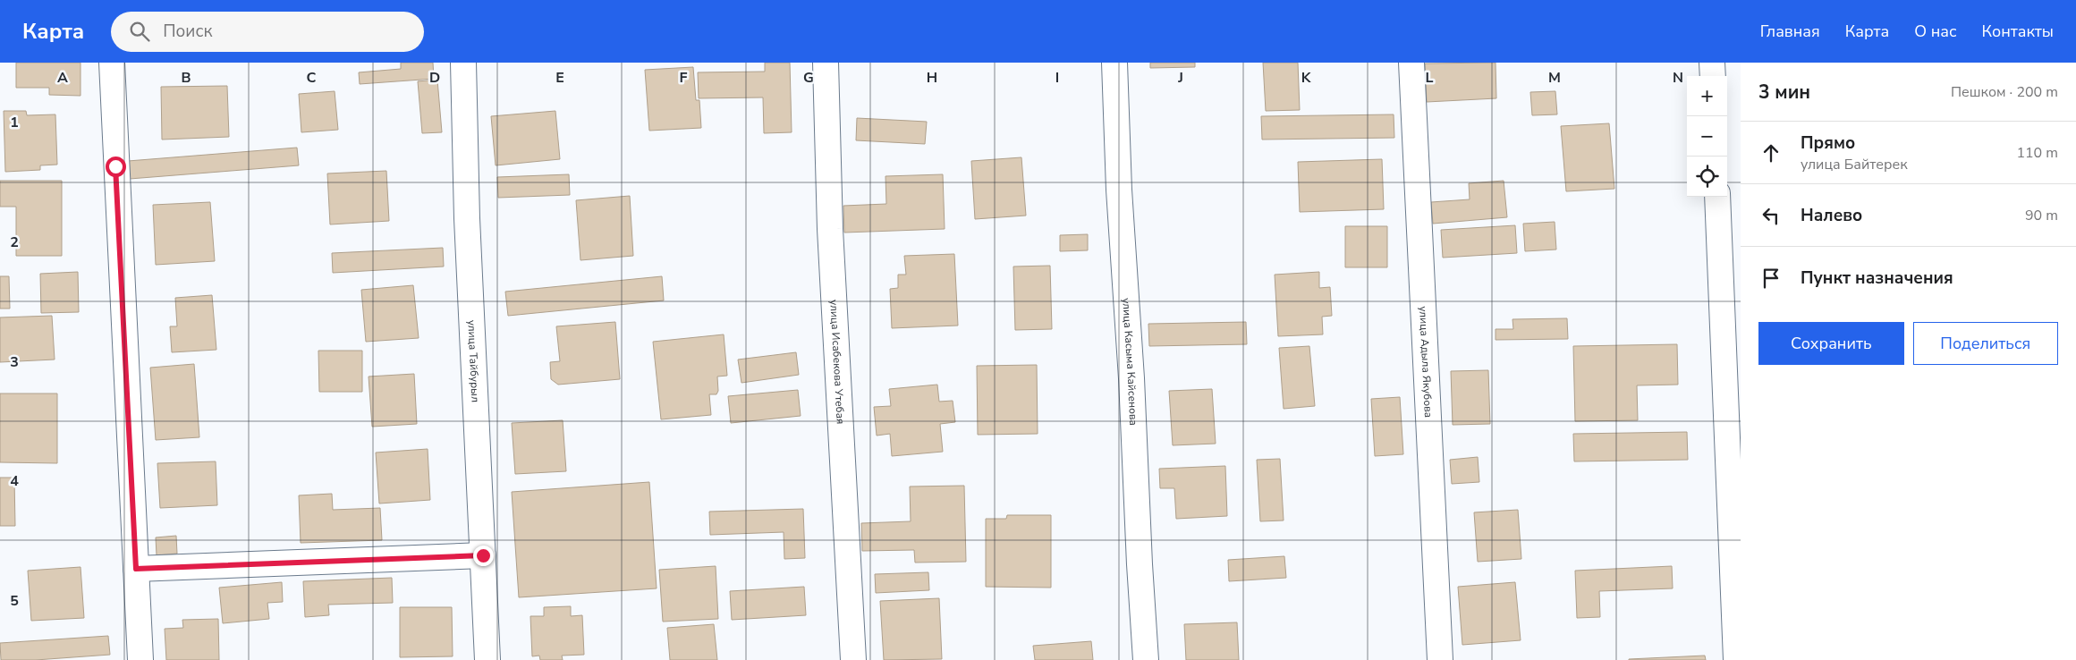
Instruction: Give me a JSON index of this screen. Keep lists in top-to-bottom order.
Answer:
{
  "streets": {
    "street": [
      "улица Тайбурыл",
      "улица Исабекова Утебая",
      "улица Касыма Кайсенова",
      "улица Адыла Якубова"
    ]
  },
  "page": {
    "header": "Карта",
    "search": "Поиск",
    "nav": [
      "Главная",
      "Карта",
      "О нас",
      "Контакты"
    ],
    "heading": ["3 мин", "Пешком · 200 m"],
    "map_buttons": ["+", "−"],
    "list": [
      ["Прямо", "улица Байтерек", "110 m"],
      ["Налево", "90 m"],
      "Пункт назначения"
    ],
    "buttons": ["Сохранить", "Поделиться"]
  },
  "grid": {
    "columns": [
      "A",
      "B",
      "C",
      "D",
      "E",
      "F",
      "G",
      "H",
      "I",
      "J",
      "K",
      "L",
      "M",
      "N"
    ],
    "rows": [
      "1",
      "2",
      "3",
      "4",
      "5"
    ]
  }
}
